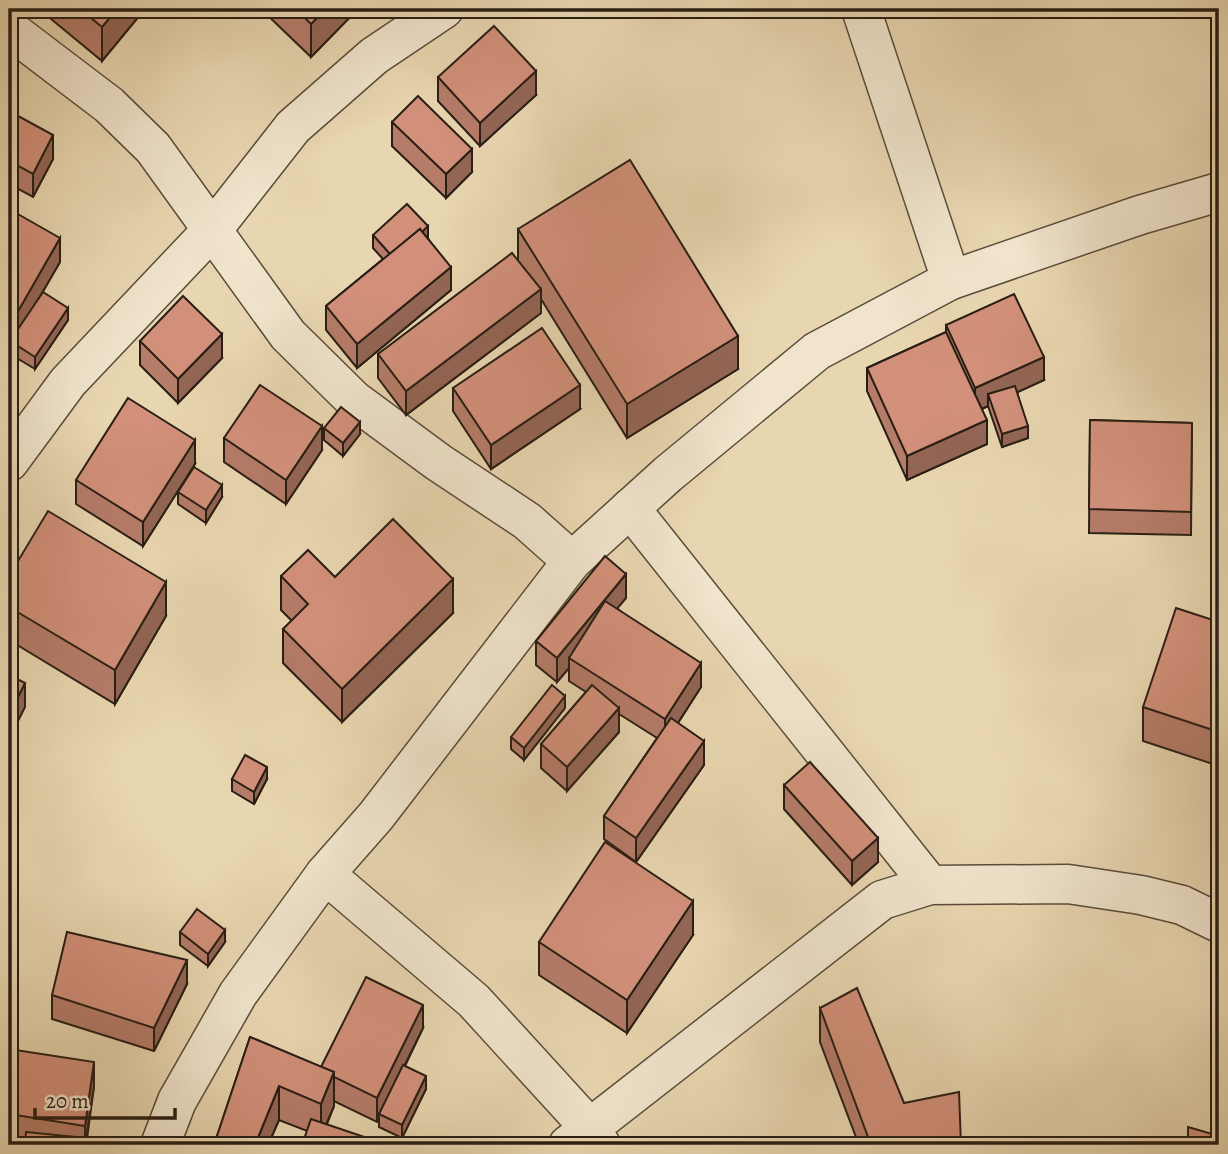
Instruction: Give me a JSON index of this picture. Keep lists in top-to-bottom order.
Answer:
{
  "scale_bar": "20 m"
}
